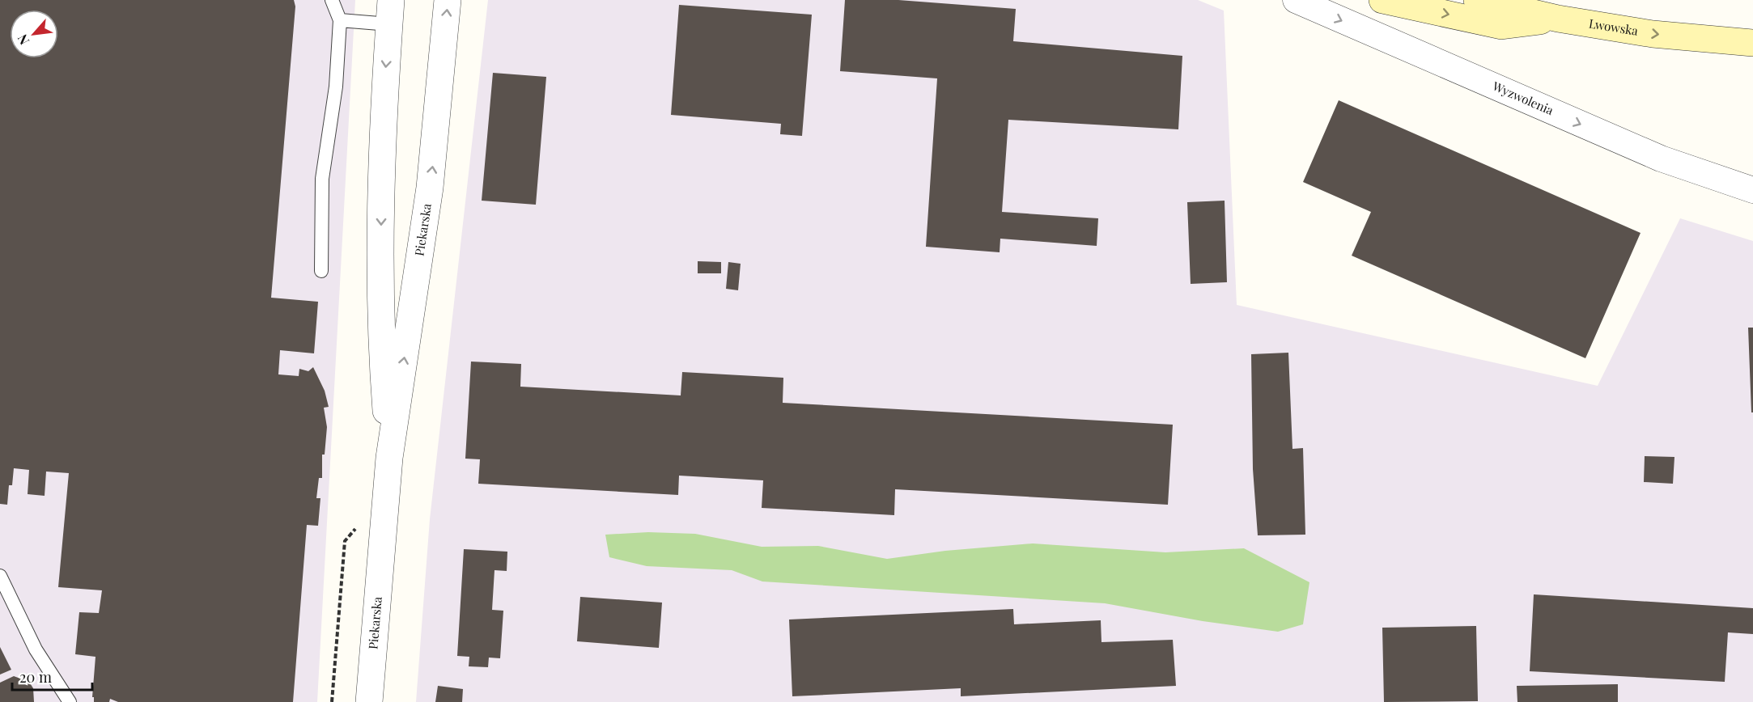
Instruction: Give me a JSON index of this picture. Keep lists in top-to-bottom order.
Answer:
{
  "streets": {
    "main road": ["Lwowska"],
    "street": ["Wyzwolenia", "Piekarska"]
  },
  "one_way": ["Lwowska", "Wyzwolenia"],
  "scale_bar": "20 m",
  "north": "bottom left"
}
